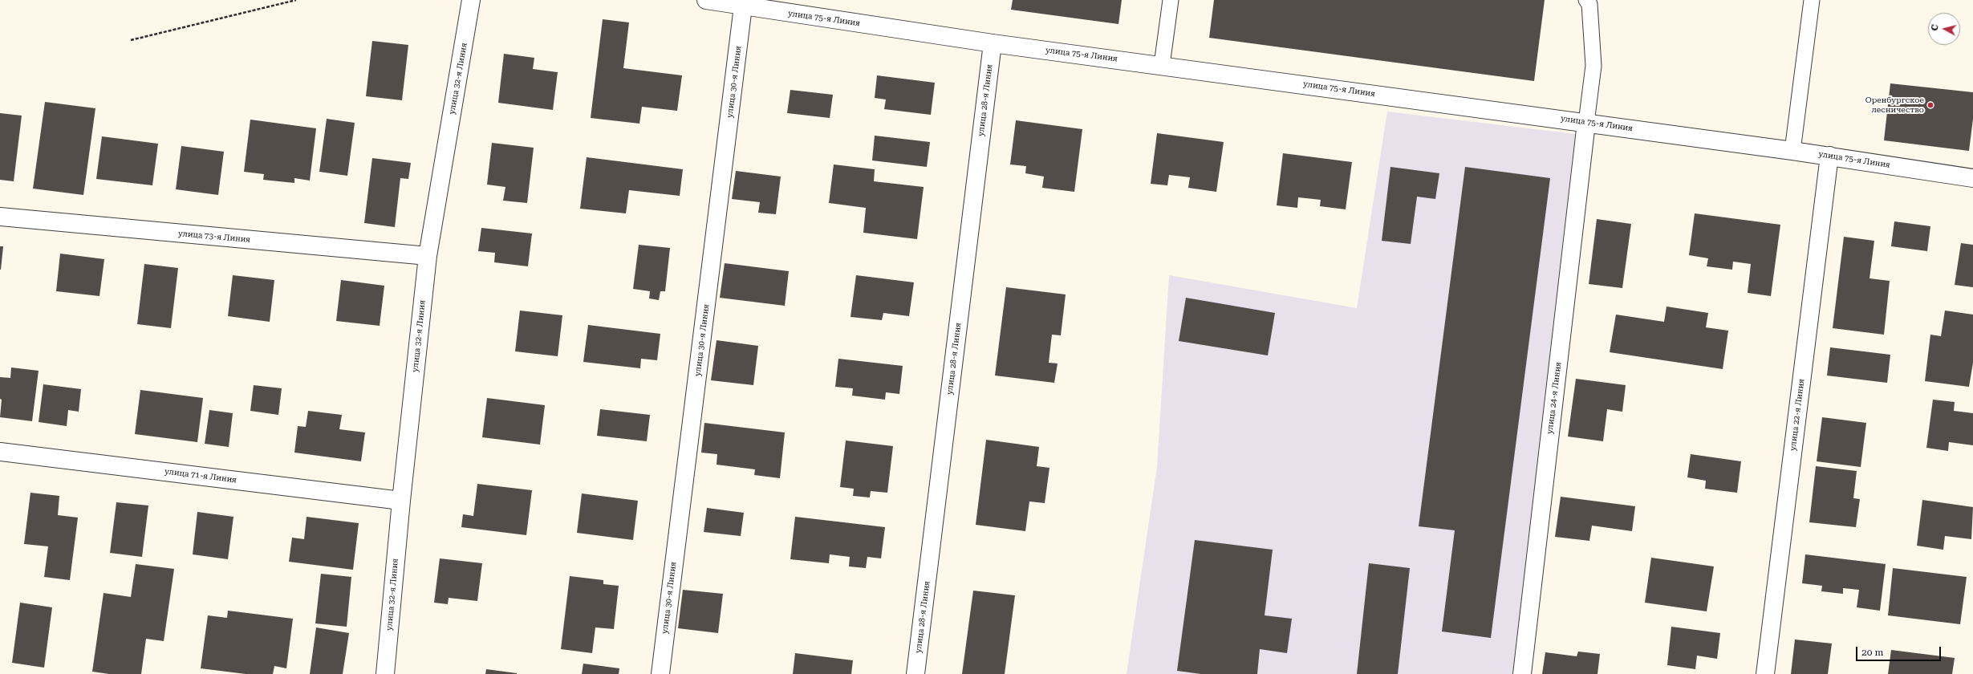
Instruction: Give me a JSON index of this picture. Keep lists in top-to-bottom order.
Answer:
{
  "streets": {
    "street": [
      "улица 75-я Линия",
      "улица 32-я Линия",
      "улица 30-я Линия",
      "улица 28-я Линия",
      "улица 73-я Линия",
      "улица 24-я Линия",
      "улица 22-я Линия",
      "улица 71-я Линия"
    ]
  },
  "crossings": [
    ["улица 75-я Линия", "улица 30-я Линия"],
    ["улица 75-я Линия", "улица 28-я Линия"],
    ["улица 75-я Линия", "улица 24-я Линия"],
    ["улица 75-я Линия", "улица 22-я Линия"],
    ["улица 32-я Линия", "улица 73-я Линия"],
    ["улица 32-я Линия", "улица 71-я Линия"]
  ],
  "places": ["Оренбургское лесничество"],
  "scale_bar": "20 m",
  "north": "left"
}
